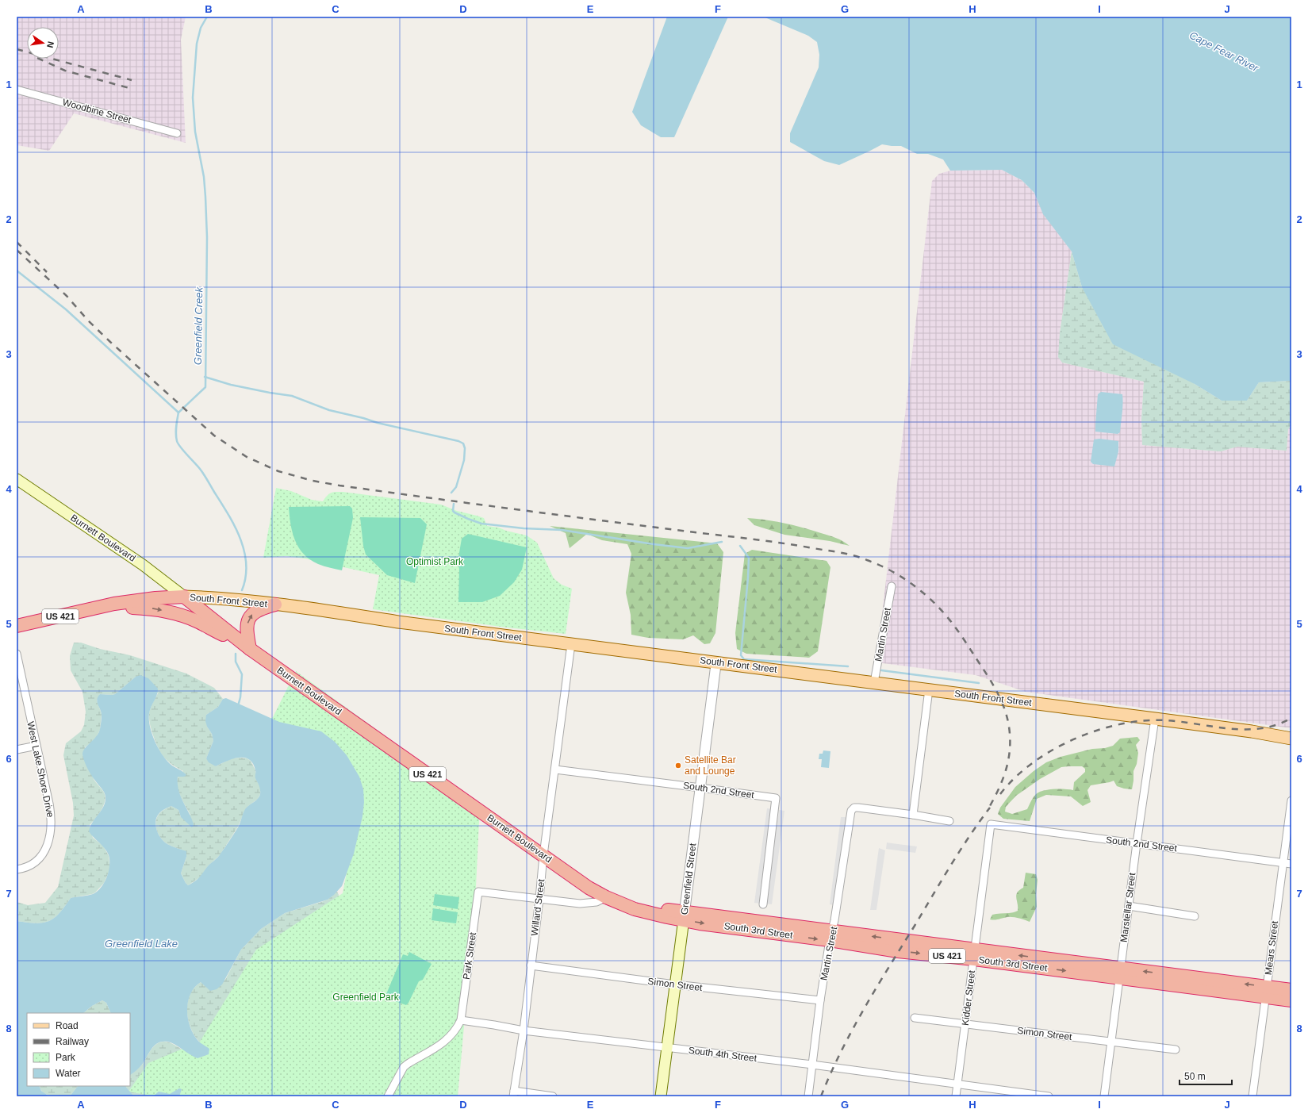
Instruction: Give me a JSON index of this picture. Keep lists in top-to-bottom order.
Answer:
{
  "streets": {
    "highway": ["Burnett Boulevard", "US 421", "South 3rd Street"],
    "main road": ["South Front Street", "Greenfield Street"],
    "street": [
      "Woodbine Street",
      "Martin Street",
      "West Lake Shore Drive",
      "South 2nd Street",
      "Willard Street",
      "Marstellar Street",
      "Mears Street",
      "Park Street",
      "Simon Street",
      "Kidder Street",
      "South 4th Street"
    ]
  },
  "crossings": [
    ["Burnett Boulevard", "South Front Street"],
    ["Burnett Boulevard", "US 421"],
    ["Burnett Boulevard", "Willard Street"],
    ["Burnett Boulevard", "South 3rd Street"],
    ["South Front Street", "US 421"],
    ["South Front Street", "Martin Street"],
    ["South Front Street", "Greenfield Street"],
    ["South Front Street", "Willard Street"],
    ["South Front Street", "Marstellar Street"],
    ["Martin Street", "South 3rd Street"],
    ["Martin Street", "Simon Street"],
    ["Martin Street", "South 4th Street"],
    ["South 2nd Street", "Greenfield Street"],
    ["South 2nd Street", "Willard Street"],
    ["South 2nd Street", "Marstellar Street"],
    ["South 2nd Street", "Mears Street"],
    ["South 2nd Street", "Kidder Street"],
    ["Greenfield Street", "South 3rd Street"],
    ["Greenfield Street", "Simon Street"],
    ["Greenfield Street", "South 4th Street"],
    ["Willard Street", "Park Street"],
    ["Willard Street", "Simon Street"],
    ["Willard Street", "South 4th Street"],
    ["Marstellar Street", "South 3rd Street"],
    ["Marstellar Street", "Simon Street"],
    ["South 3rd Street", "Mears Street"],
    ["South 3rd Street", "Kidder Street"],
    ["Park Street", "South 4th Street"],
    ["Simon Street", "Kidder Street"],
    ["Kidder Street", "South 4th Street"]
  ],
  "water": ["Cape Fear River", "Greenfield Creek", "Greenfield Lake"],
  "parks": ["Optimist Park", "Greenfield Park"],
  "places": ["Satellite Bar and Lounge"],
  "legend": [
    "Road",
    "Railway",
    "Park",
    "Water"
  ],
  "scale_bar": "50 m",
  "north": "right",
  "grid": {
    "columns": [
      "A",
      "B",
      "C",
      "D",
      "E",
      "F",
      "G",
      "H",
      "I",
      "J"
    ],
    "rows": [
      "1",
      "2",
      "3",
      "4",
      "5",
      "6",
      "7",
      "8"
    ]
  }
}
